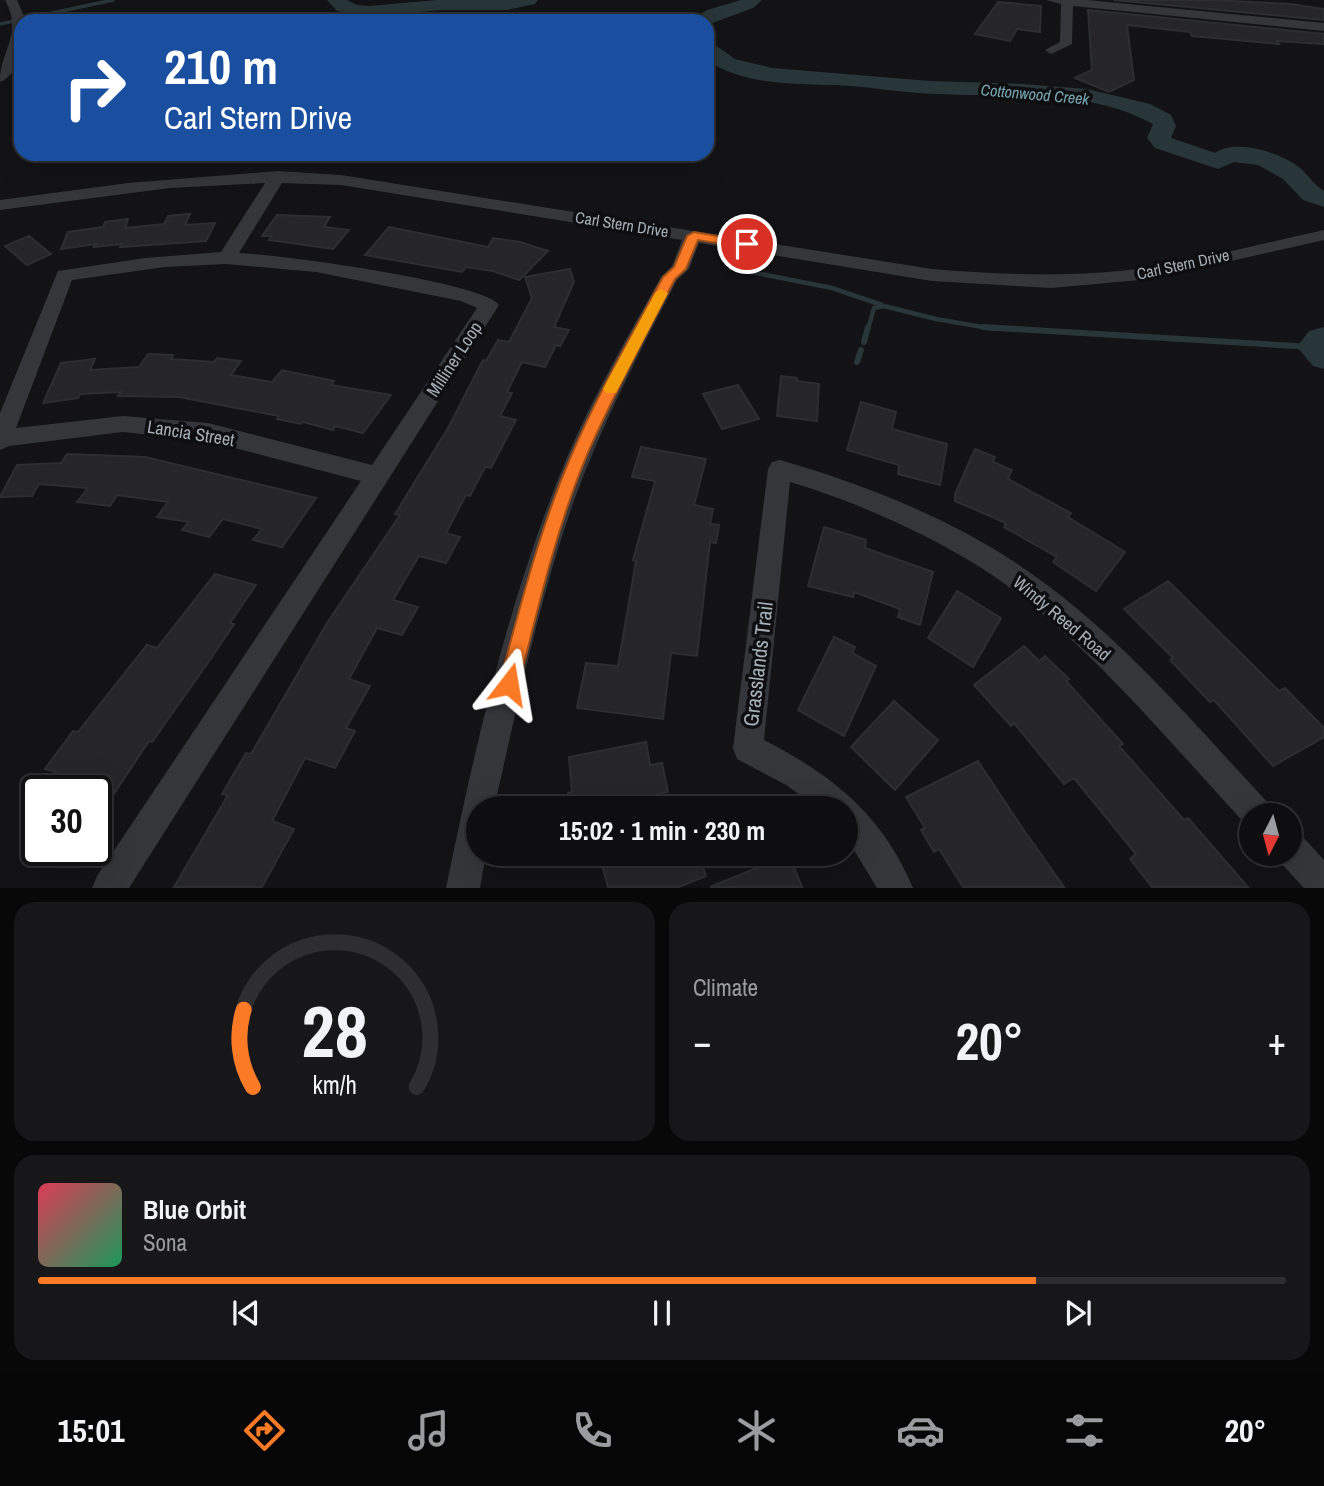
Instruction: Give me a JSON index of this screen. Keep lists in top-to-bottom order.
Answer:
{
  "streets": {
    "street": [
      "Carl Stern Drive",
      "Milliner Loop",
      "Lancia Street",
      "Windy Reed Road",
      "Grasslands Trail"
    ]
  },
  "crossings": [
    ["Milliner Loop", "Lancia Street"],
    ["Windy Reed Road", "Grasslands Trail"]
  ],
  "water": ["Cottonwood Creek"],
  "north": "bottom",
  "page": {
    "turn": ["210 m", "Carl Stern Drive"],
    "limit": "30",
    "trip": "15:02 · 1 min · 230 m",
    "tile": "Climate",
    "heat": ["−", "20°", "+"],
    "song": ["Blue Orbit", "Sona"],
    "tabs": ["15:01", "20°"],
    "gauge": ["28", "km/h"]
  }
}
